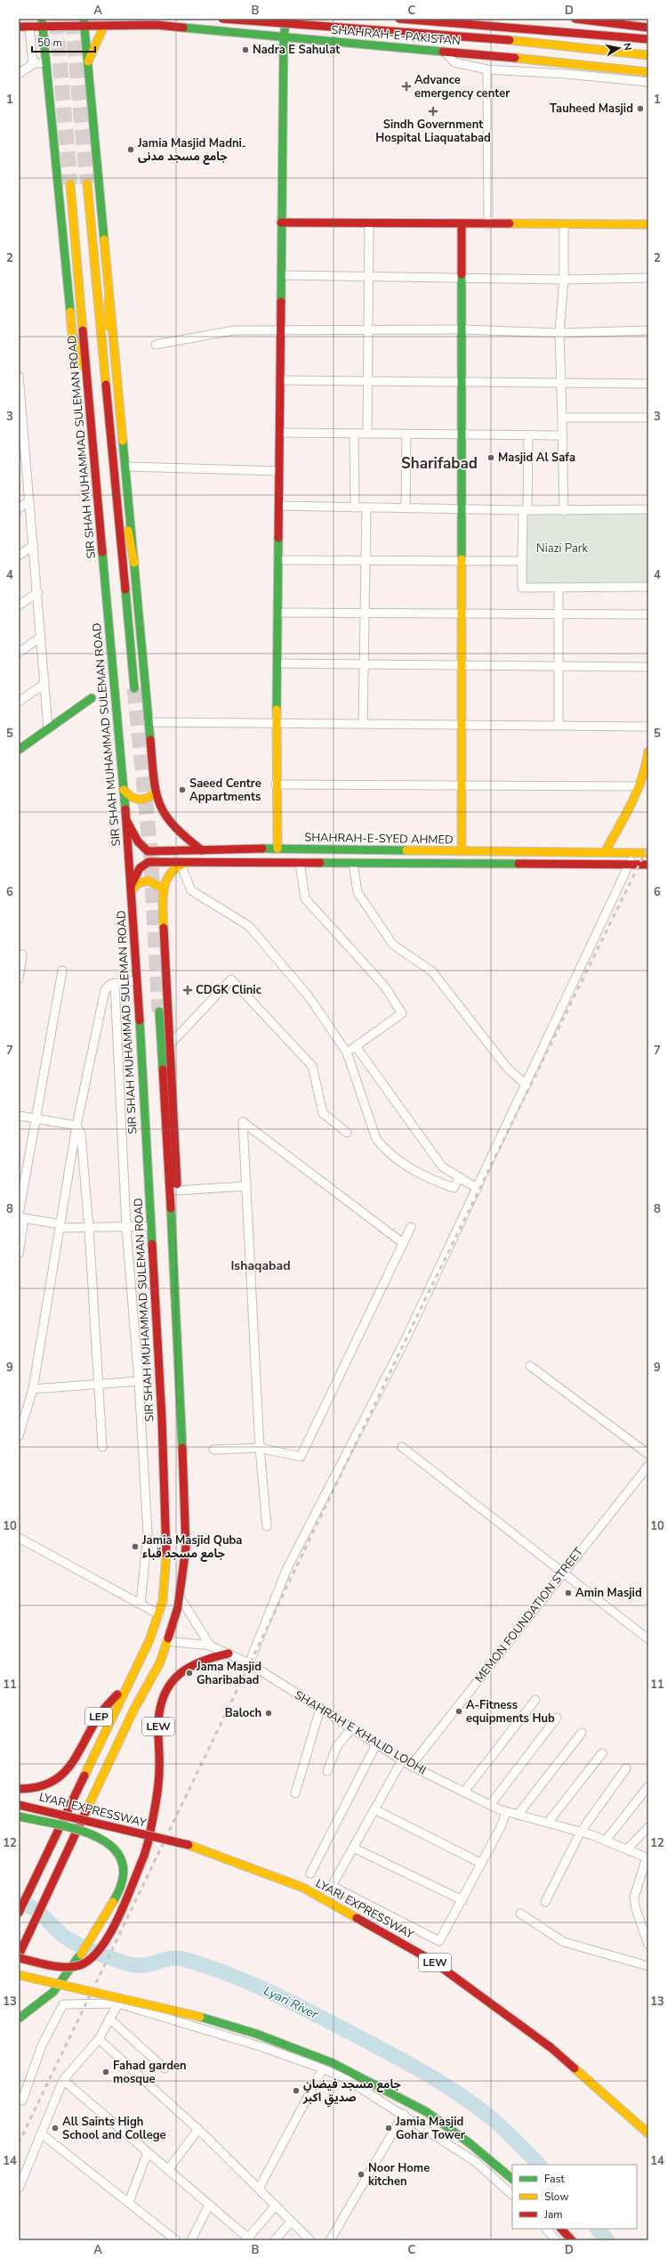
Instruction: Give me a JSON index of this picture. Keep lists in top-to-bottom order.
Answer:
{
  "streets": {
    "main road": [
      "SHAHRAH-E-PAKISTAN",
      "SIR SHAH MUHAMMAD SULEMAN ROAD",
      "SHAHRAH-E-SYED AHMED",
      "LEP",
      "LEW",
      "LYARI EXPRESSWAY"
    ],
    "street": ["MEMON FOUNDATION STREET", "SHAHRAH E KHALID LODHI"]
  },
  "crossings": [
    ["SIR SHAH MUHAMMAD SULEMAN ROAD", "SHAHRAH-E-SYED AHMED"],
    ["SIR SHAH MUHAMMAD SULEMAN ROAD", "LEP"],
    ["MEMON FOUNDATION STREET", "SHAHRAH E KHALID LODHI"],
    ["LEW", "SHAHRAH E KHALID LODHI"]
  ],
  "districts": ["Sharifabad", "Ishaqabad"],
  "water": ["Lyari River"],
  "parks": ["Niazi Park"],
  "places": {
    "other": [
      "Nadra E Sahulat",
      "Tauheed Masjid",
      "Jamia Masjid Madni۔ جامع مسجد مدنی",
      "Masjid Al Safa",
      "Saeed Centre Appartments",
      "Jamia Masjid Quba جامع مسجد قباء",
      "Amin Masjid",
      "Jama Masjid Gharibabad",
      "A-Fitness equipments Hub",
      "Baloch",
      "Fahad garden mosque",
      "جامع مسجد فیضانِ صدیقِ اکبر",
      "All Saints High School and College",
      "Jamia Masjid Gohar Tower",
      "Noor Home kitchen"
    ],
    "health": ["Advance emergency center", "Sindh Government Hospital Liaquatabad", "CDGK Clinic"]
  },
  "legend": ["Fast", "Slow", "Jam"],
  "scale_bar": "50 m",
  "north": "right",
  "grid": {
    "columns": [
      "A",
      "B",
      "C",
      "D"
    ],
    "rows": [
      "1",
      "2",
      "3",
      "4",
      "5",
      "6",
      "7",
      "8",
      "9",
      "10",
      "11",
      "12",
      "13",
      "14"
    ]
  }
}
